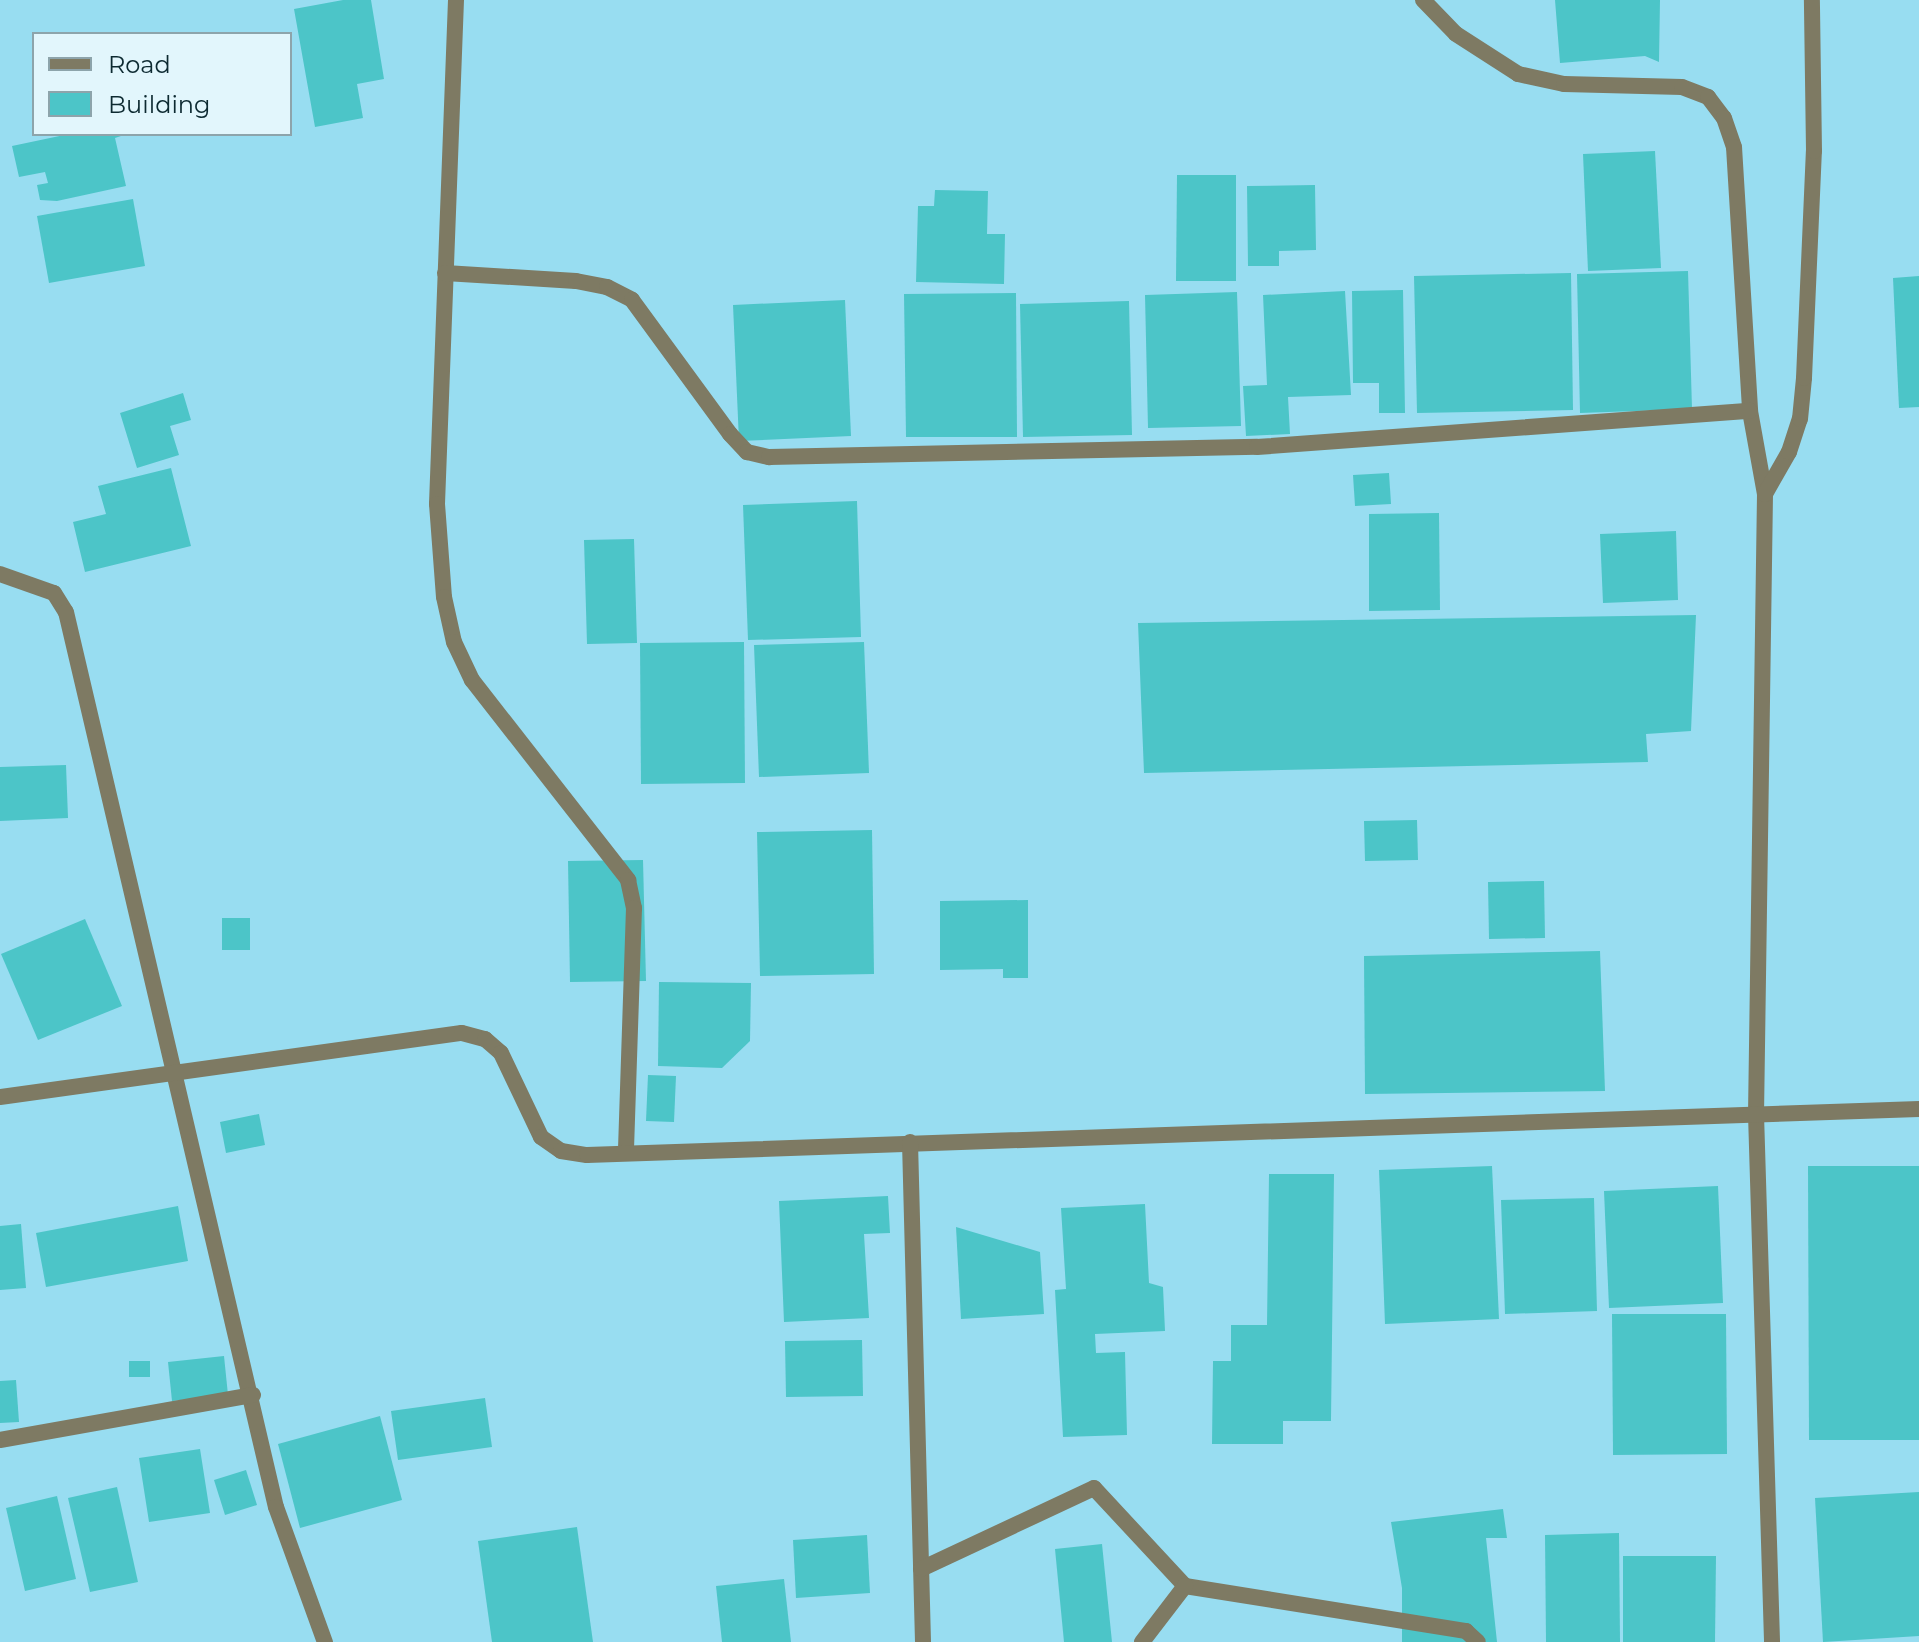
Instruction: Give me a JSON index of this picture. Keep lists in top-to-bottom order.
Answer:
{
  "legend": ["Road", "Building"]
}
